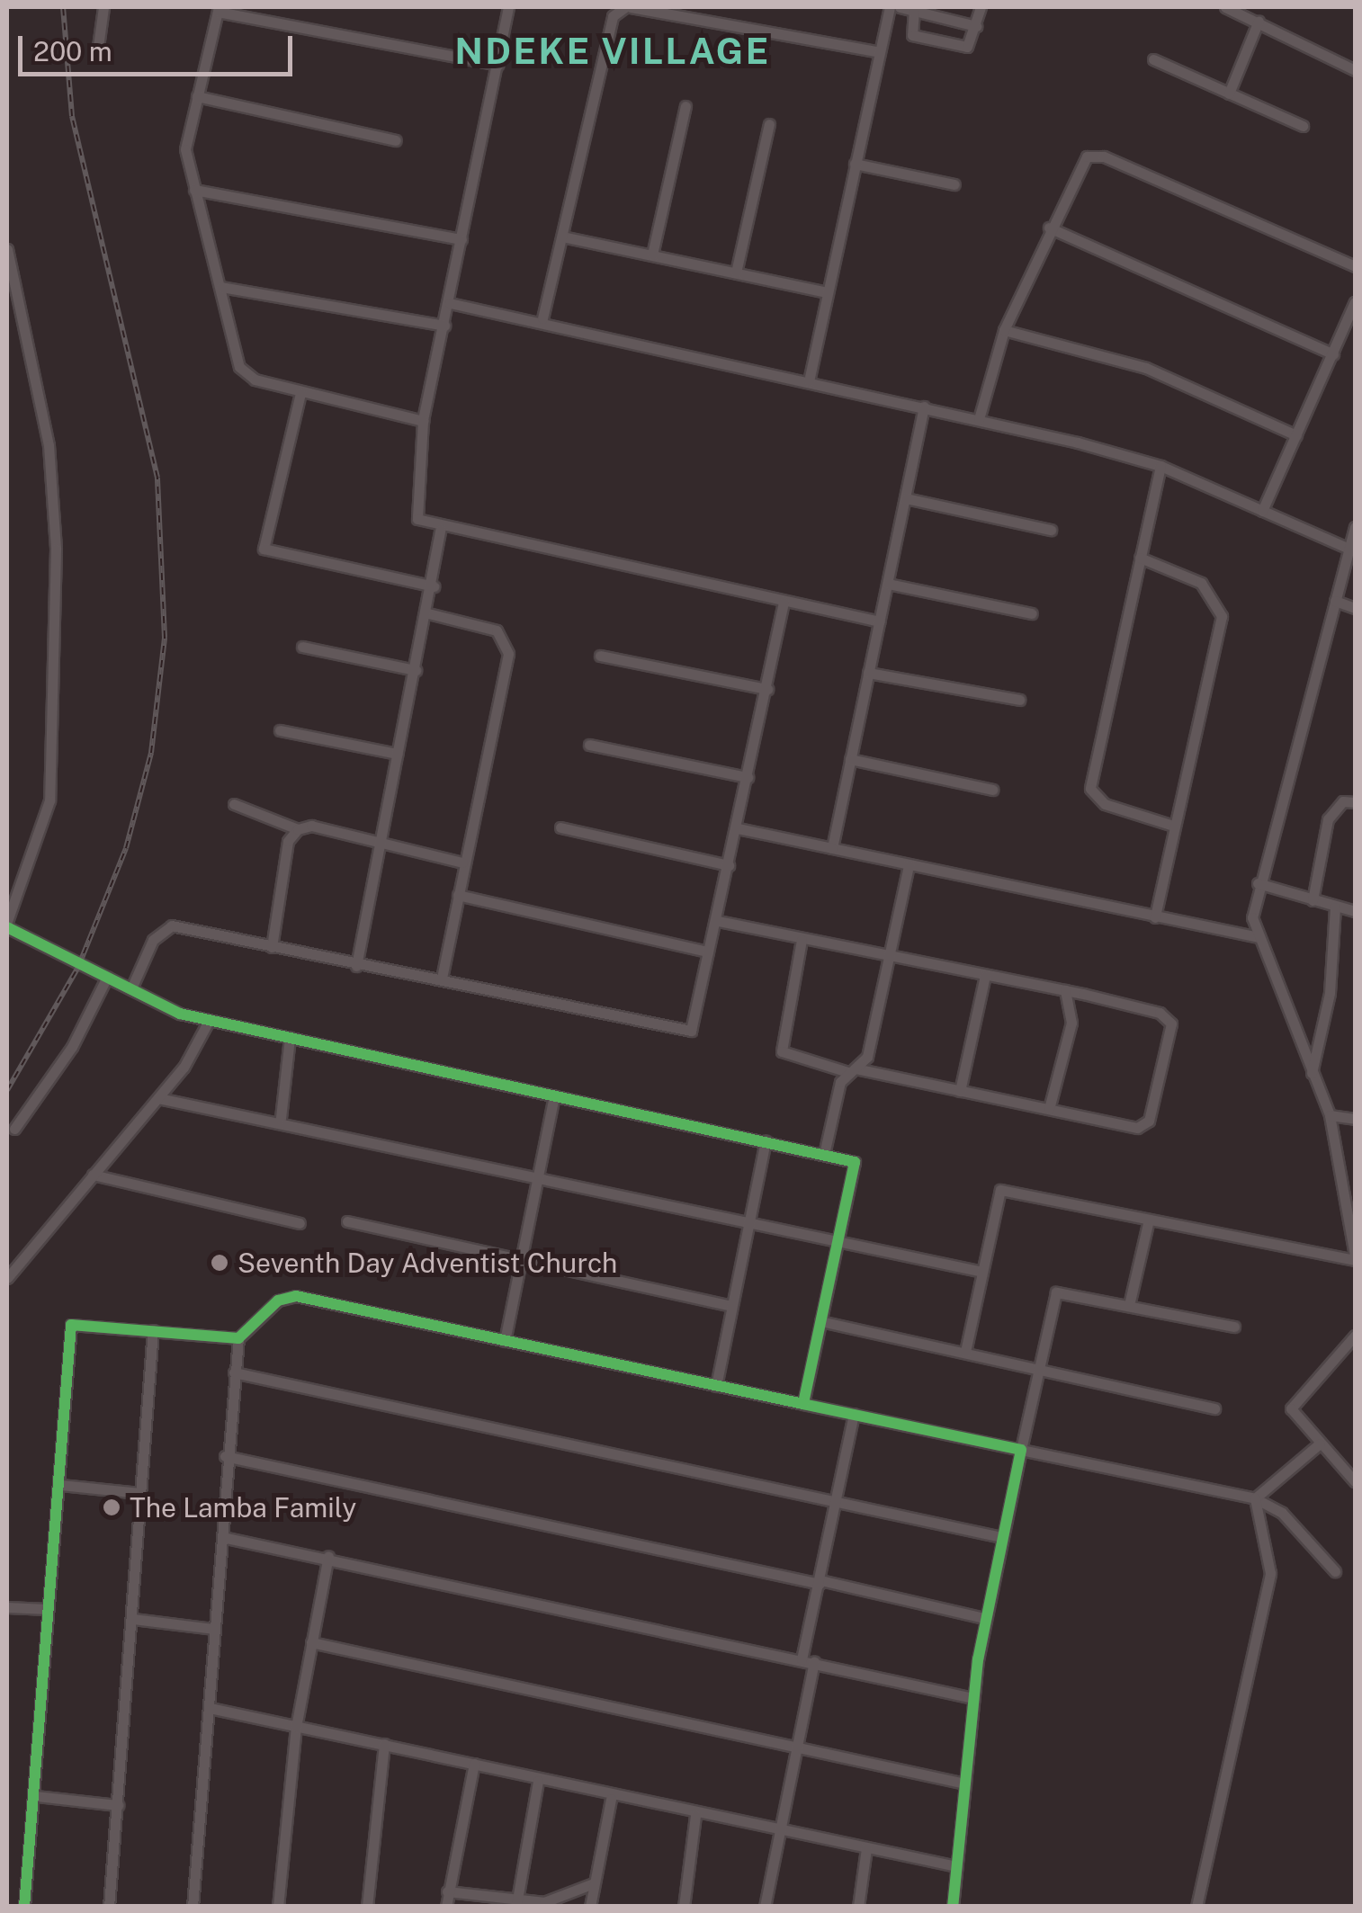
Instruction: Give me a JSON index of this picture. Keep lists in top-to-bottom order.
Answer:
{
  "districts": ["NDEKE VILLAGE"],
  "places": ["Seventh Day Adventist Church", "The Lamba Family"],
  "scale_bar": "200 m"
}
